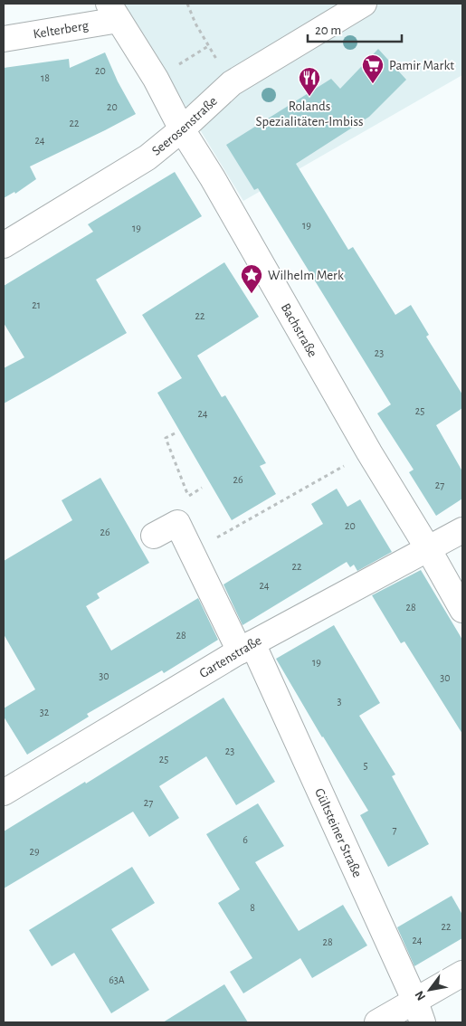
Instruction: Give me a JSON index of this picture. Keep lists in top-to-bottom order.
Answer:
{
  "streets": {
    "street": [
      "Kelterberg",
      "Seerosenstraße",
      "Bachstraße",
      "Gartenstraße",
      "Gültsteiner Straße"
    ]
  },
  "crossings": [
    ["Kelterberg", "Bachstraße"],
    ["Seerosenstraße", "Bachstraße"],
    ["Bachstraße", "Gartenstraße"],
    ["Gartenstraße", "Gültsteiner Straße"]
  ],
  "places": {
    "supermarket": ["Pamir Markt"],
    "restaurant": ["Rolands Spezialitäten-Imbiss"],
    "place": ["Wilhelm Merk"]
  },
  "house_numbers": [
    "20",
    "18",
    "20",
    "22",
    "24",
    "19",
    "19",
    "21",
    "22",
    "23",
    "25",
    "24",
    "26",
    "27",
    "20",
    "26",
    "22",
    "24",
    "28",
    "28",
    "19",
    "30",
    "30",
    "3",
    "32",
    "23",
    "25",
    "5",
    "27",
    "7",
    "6",
    "29",
    "8",
    "22",
    "24",
    "28",
    "63A"
  ],
  "scale_bar": "20 m",
  "north": "bottom left"
}
